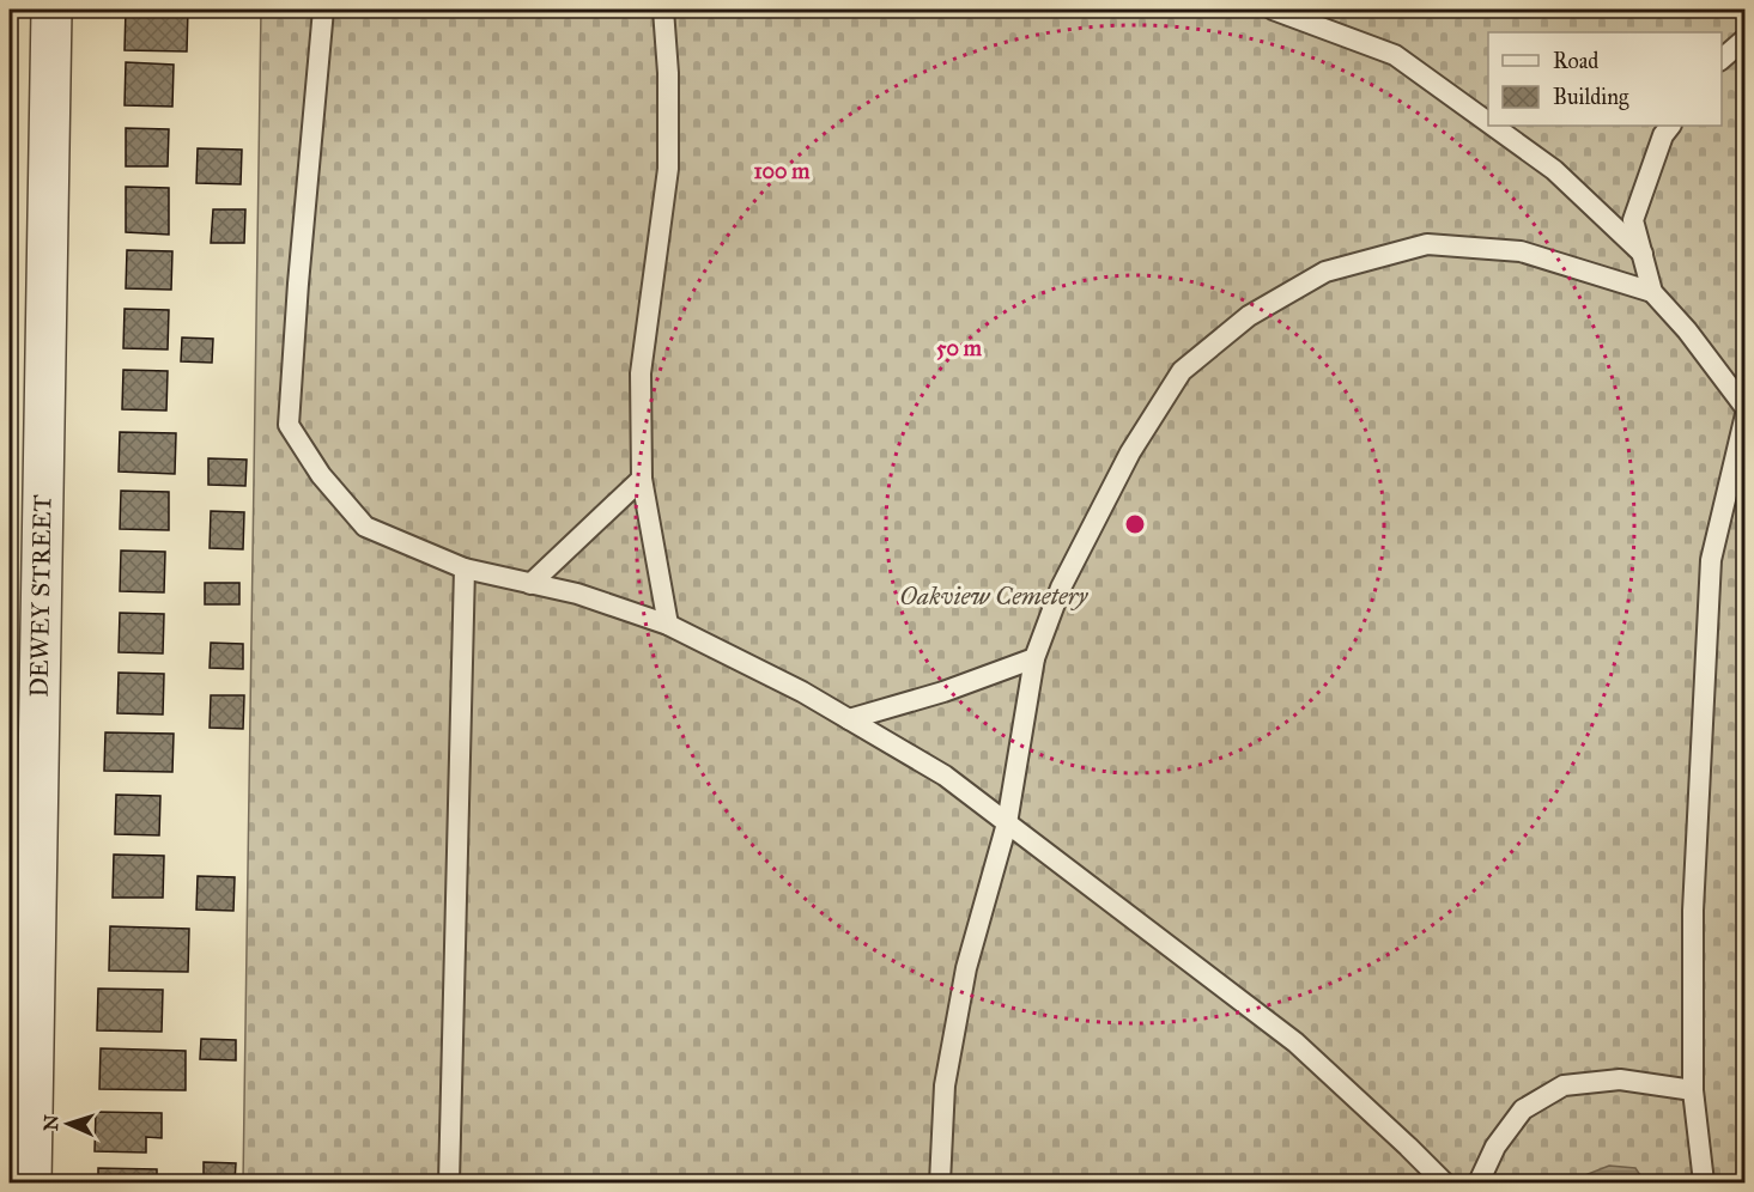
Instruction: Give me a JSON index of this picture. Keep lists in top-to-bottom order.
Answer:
{
  "streets": {
    "street": ["DEWEY STREET"]
  },
  "parks": ["Oakview Cemetery"],
  "legend": ["Road", "Building"],
  "north": "left",
  "rings": ["100 m", "50 m"]
}
